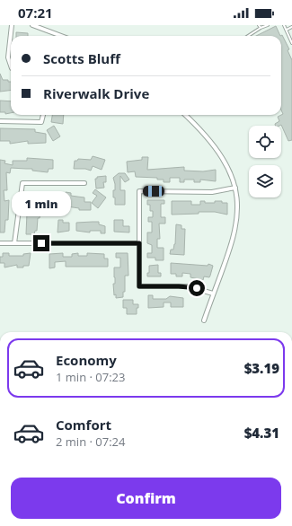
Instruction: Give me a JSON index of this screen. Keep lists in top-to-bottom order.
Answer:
{
  "page": {
    "status": "07:21",
    "banner": ["Scotts Bluff", "Riverwalk Drive"],
    "bubble": "1 min",
    "list": [
      {
        "name": "Economy",
        "note": "1 min · 07:23",
        "value": "$3.19"
      },
      {
        "name": "Comfort",
        "note": "2 min · 07:24",
        "value": "$4.31"
      }
    ],
    "buttons": "Confirm"
  }
}
